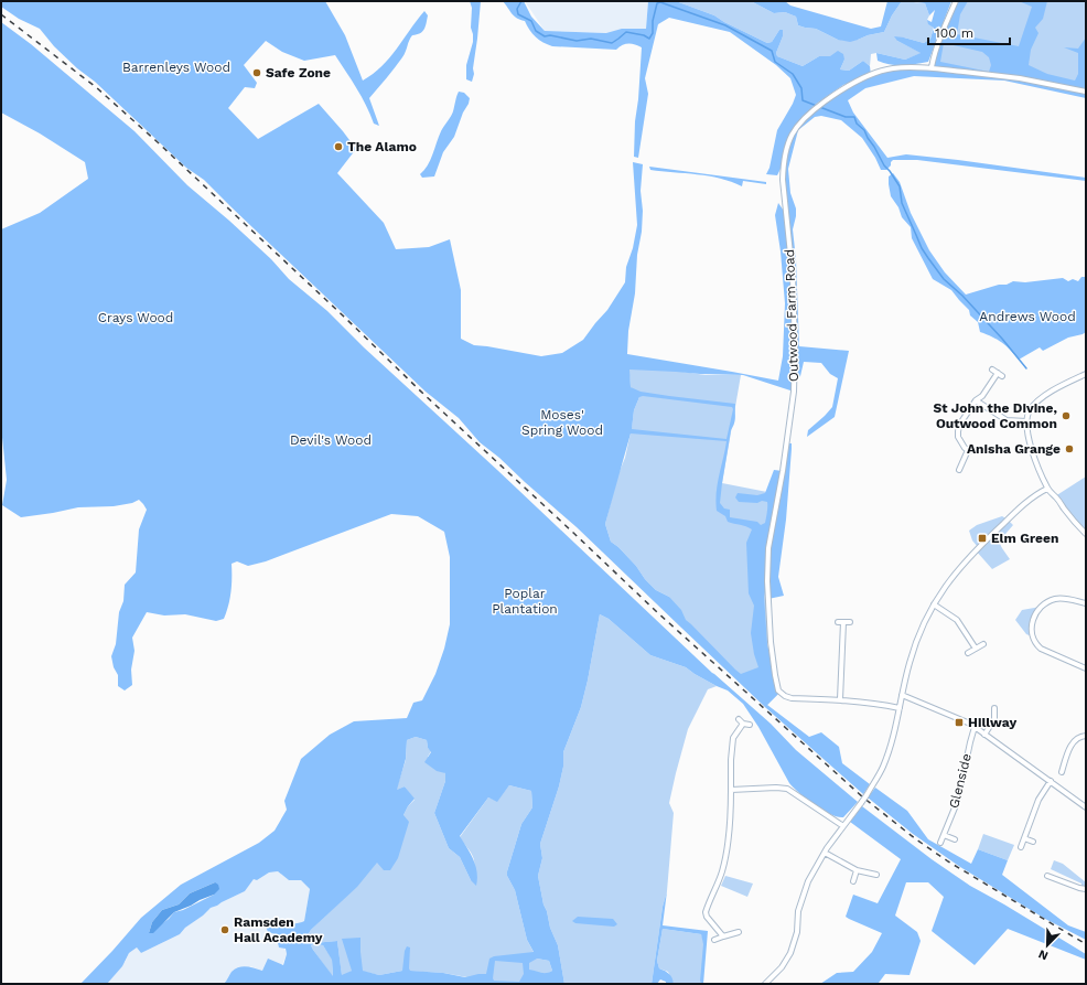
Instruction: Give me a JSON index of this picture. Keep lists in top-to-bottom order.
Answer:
{
  "streets": {
    "street": ["Outwood Farm Road", "Glenside"]
  },
  "parks": [
    "Barrenleys Wood",
    "Andrews Wood",
    "Crays Wood",
    "Moses' Spring Wood",
    "Devil's Wood",
    "Poplar Plantation"
  ],
  "places": {
    "other": [
      "Safe Zone",
      "The Alamo",
      "St John the Divine, Outwood Common",
      "Anisha Grange",
      "Ramsden Hall Academy"
    ],
    "transit": ["Elm Green", "Hillway"]
  },
  "scale_bar": "100 m",
  "north": "bottom left"
}
